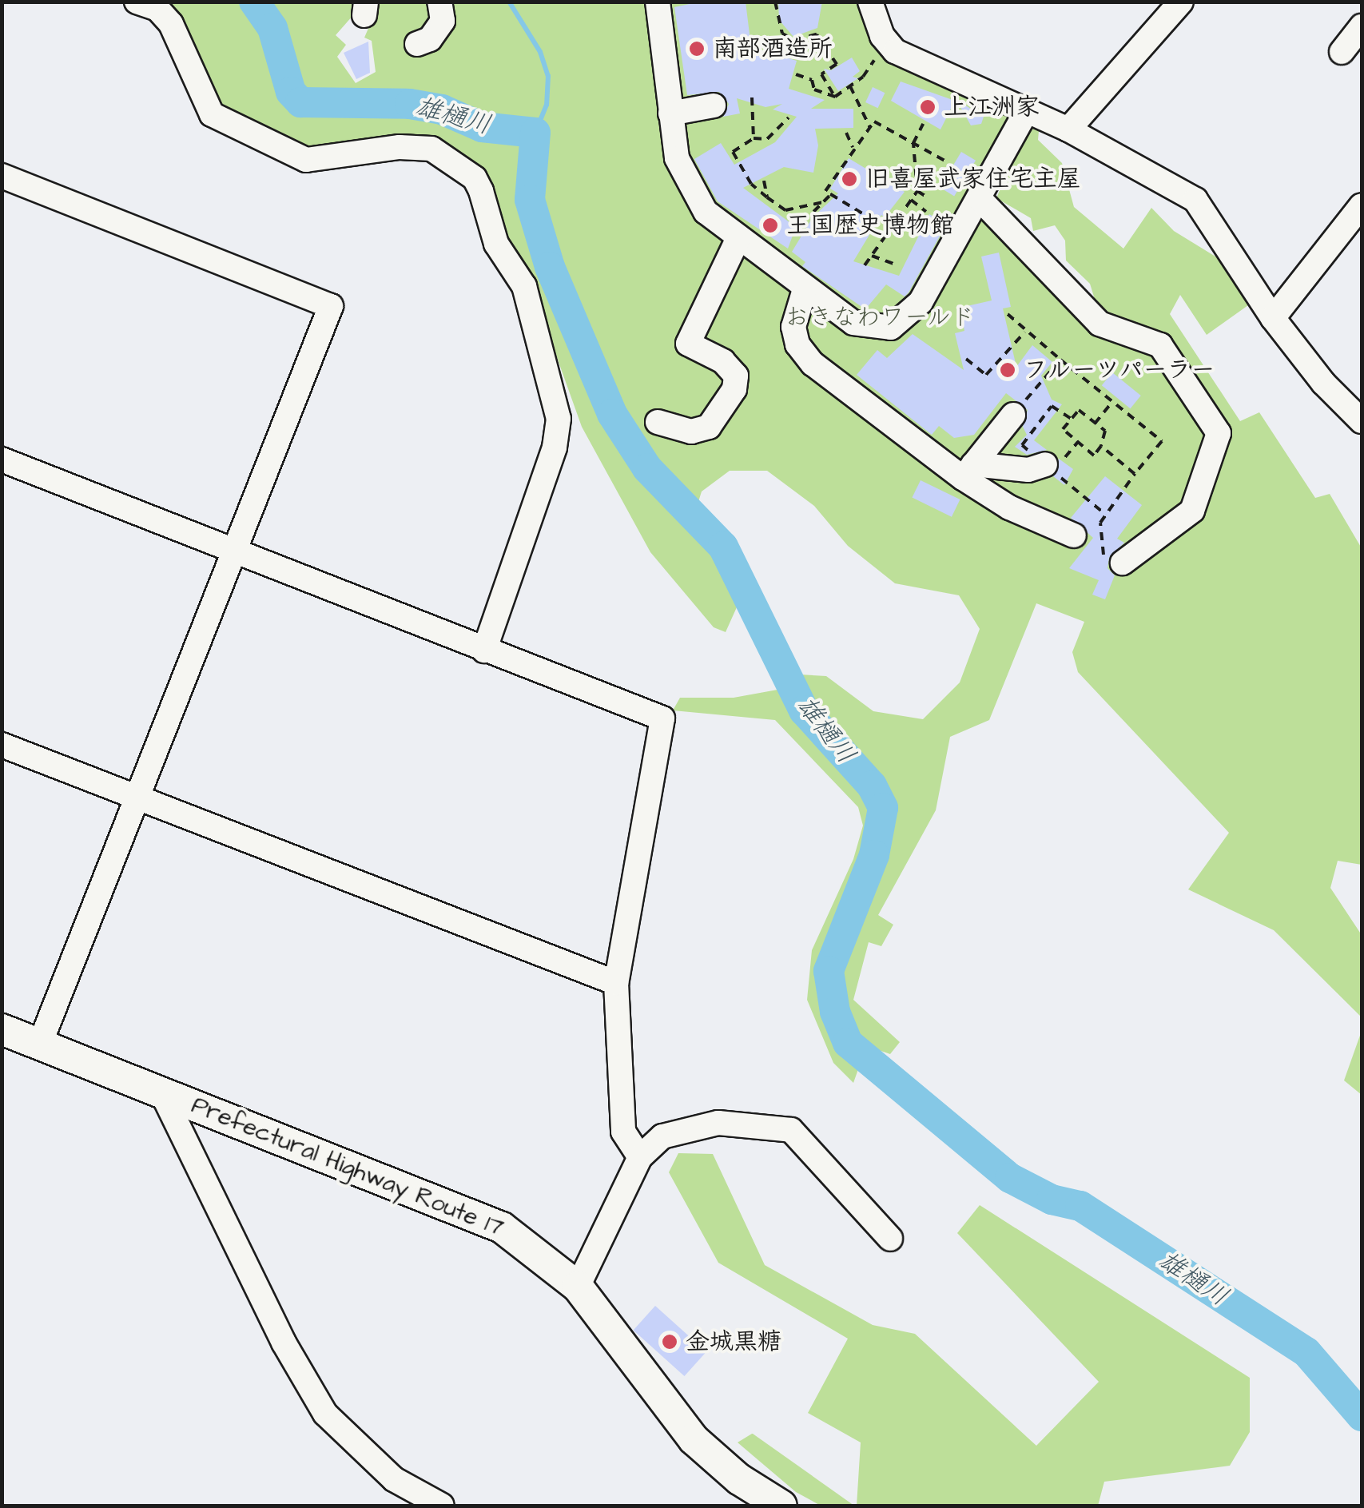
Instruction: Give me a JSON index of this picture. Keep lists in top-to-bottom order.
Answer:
{
  "streets": {
    "main road": ["Prefectural Highway Route 17"]
  },
  "water": ["雄樋川"],
  "parks": ["おきなわワールド"],
  "places": [
    "南部酒造所",
    "上江洲家",
    "旧喜屋武家住宅主屋",
    "王国歴史博物館",
    "フルーツパーラー",
    "金城黒糖"
  ]
}
